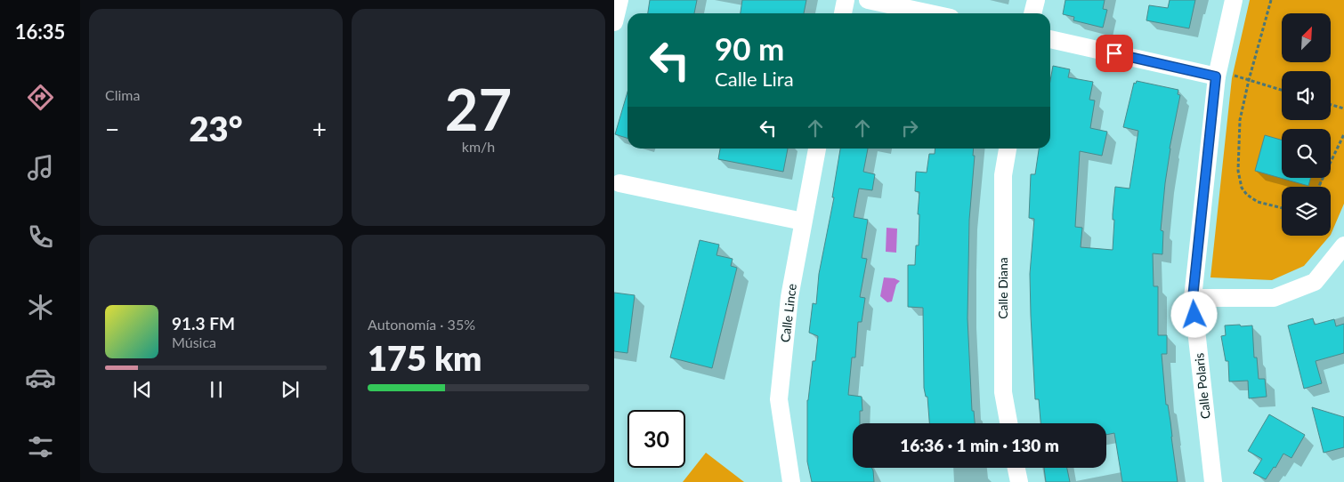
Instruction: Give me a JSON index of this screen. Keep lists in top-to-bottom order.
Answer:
{
  "streets": {
    "street": ["Calle Diana", "Calle Lince", "Calle Polaris"]
  },
  "north": "top right",
  "page": {
    "tabs": "16:35",
    "tile": [
      "Clima",
      ["27", "km/h"],
      ["Autonomía · 35%", "175 km"]
    ],
    "turn": ["90 m", "Calle Lira"],
    "heat": ["−", "23°", "+"],
    "song": ["91.3 FM", "Música"],
    "limit": "30",
    "trip": "16:36 · 1 min · 130 m"
  }
}
